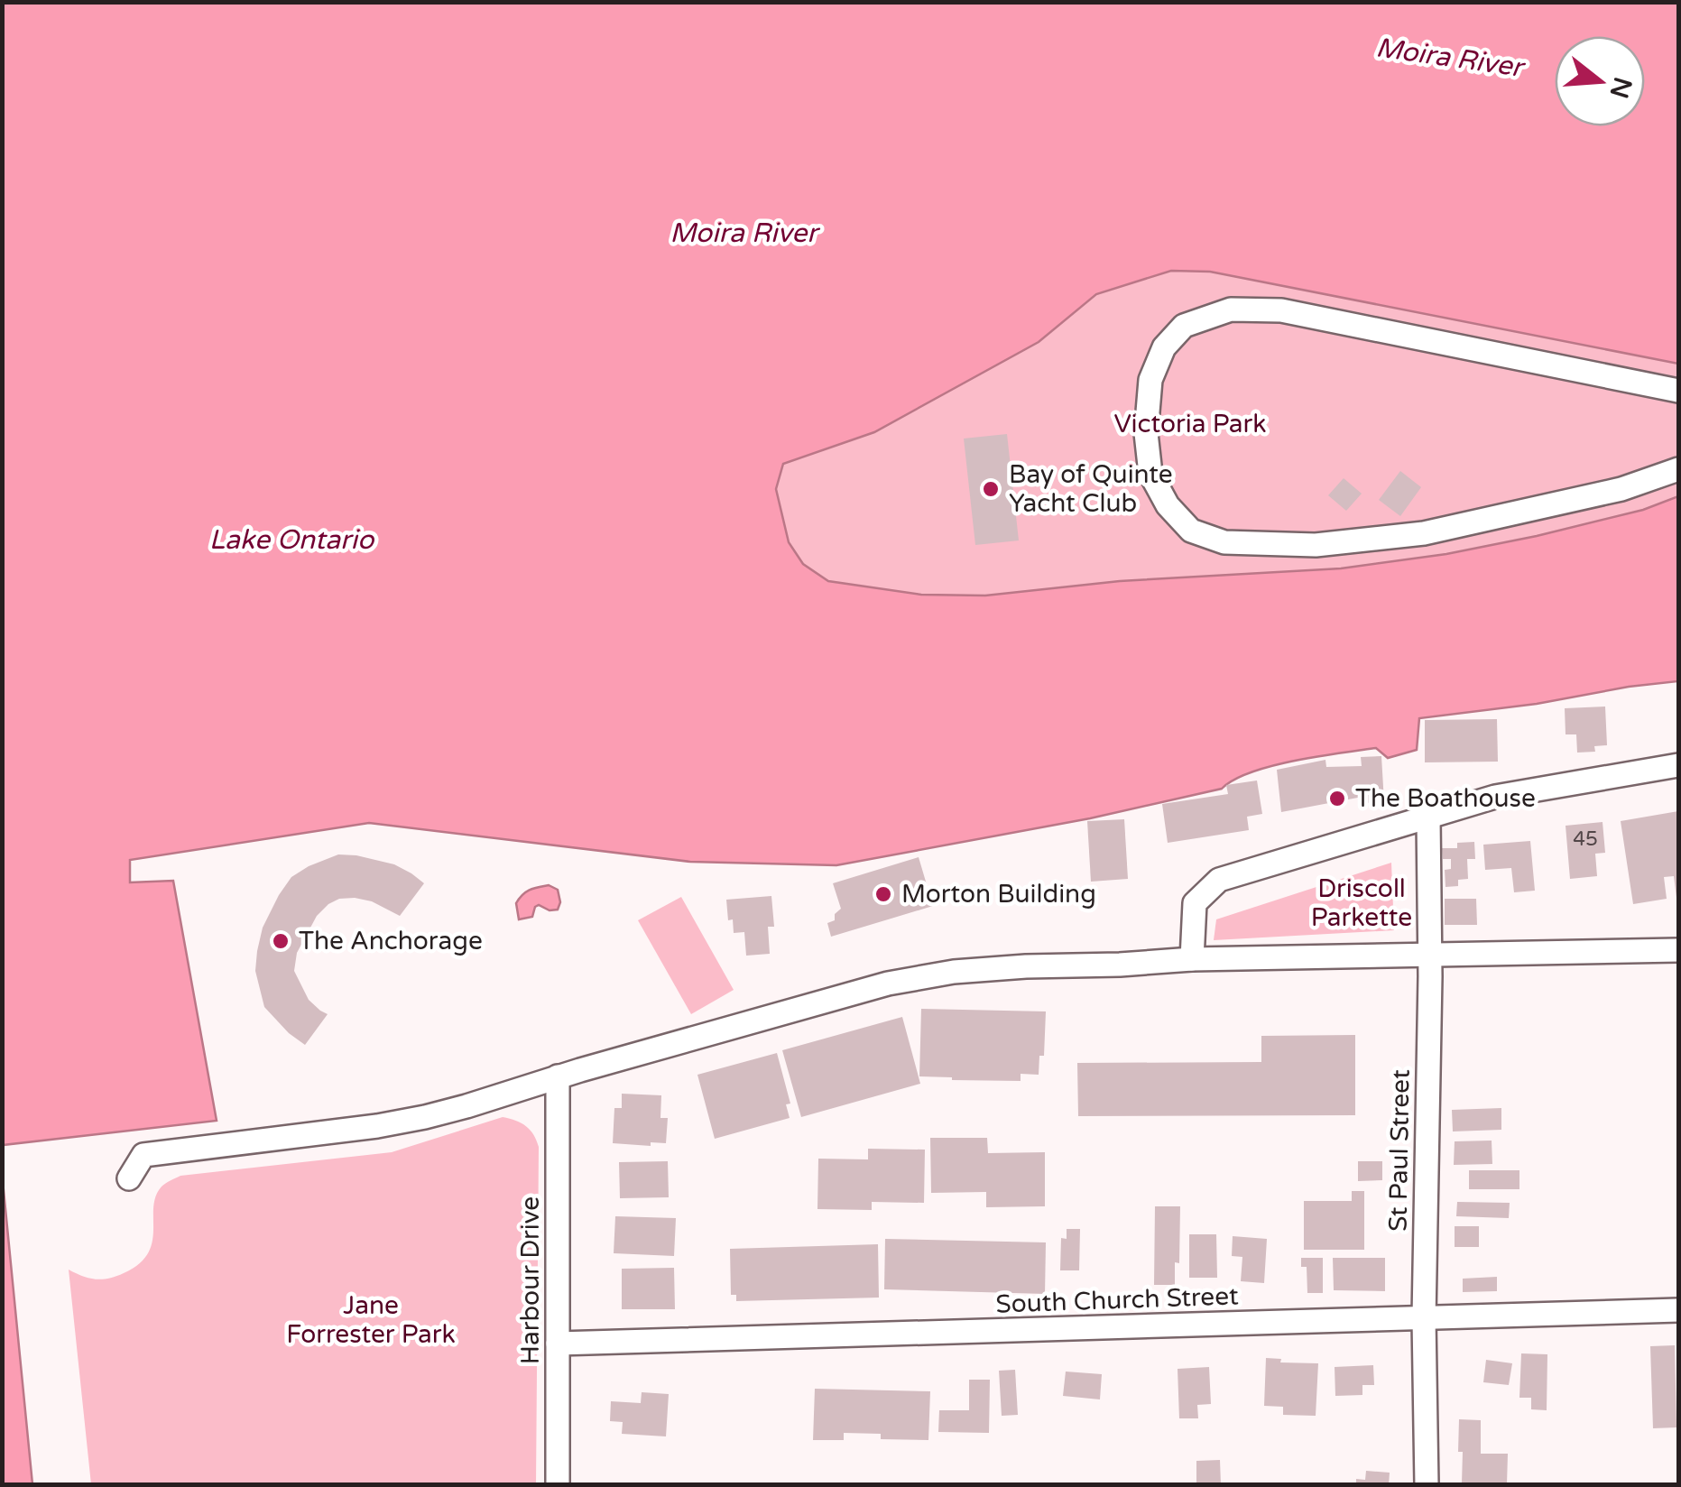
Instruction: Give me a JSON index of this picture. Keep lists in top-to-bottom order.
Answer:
{
  "streets": {
    "street": ["St Paul Street", "Harbour Drive", "South Church Street"]
  },
  "crossings": [
    ["St Paul Street", "South Church Street"],
    ["Harbour Drive", "South Church Street"]
  ],
  "water": ["Moira River", "Lake Ontario"],
  "parks": ["Victoria Park", "Driscoll Parkette", "Jane Forrester Park"],
  "places": [
    "Bay of Quinte Yacht Club",
    "The Boathouse",
    "Morton Building",
    "The Anchorage"
  ],
  "house_numbers": ["45"],
  "north": "right"
}
